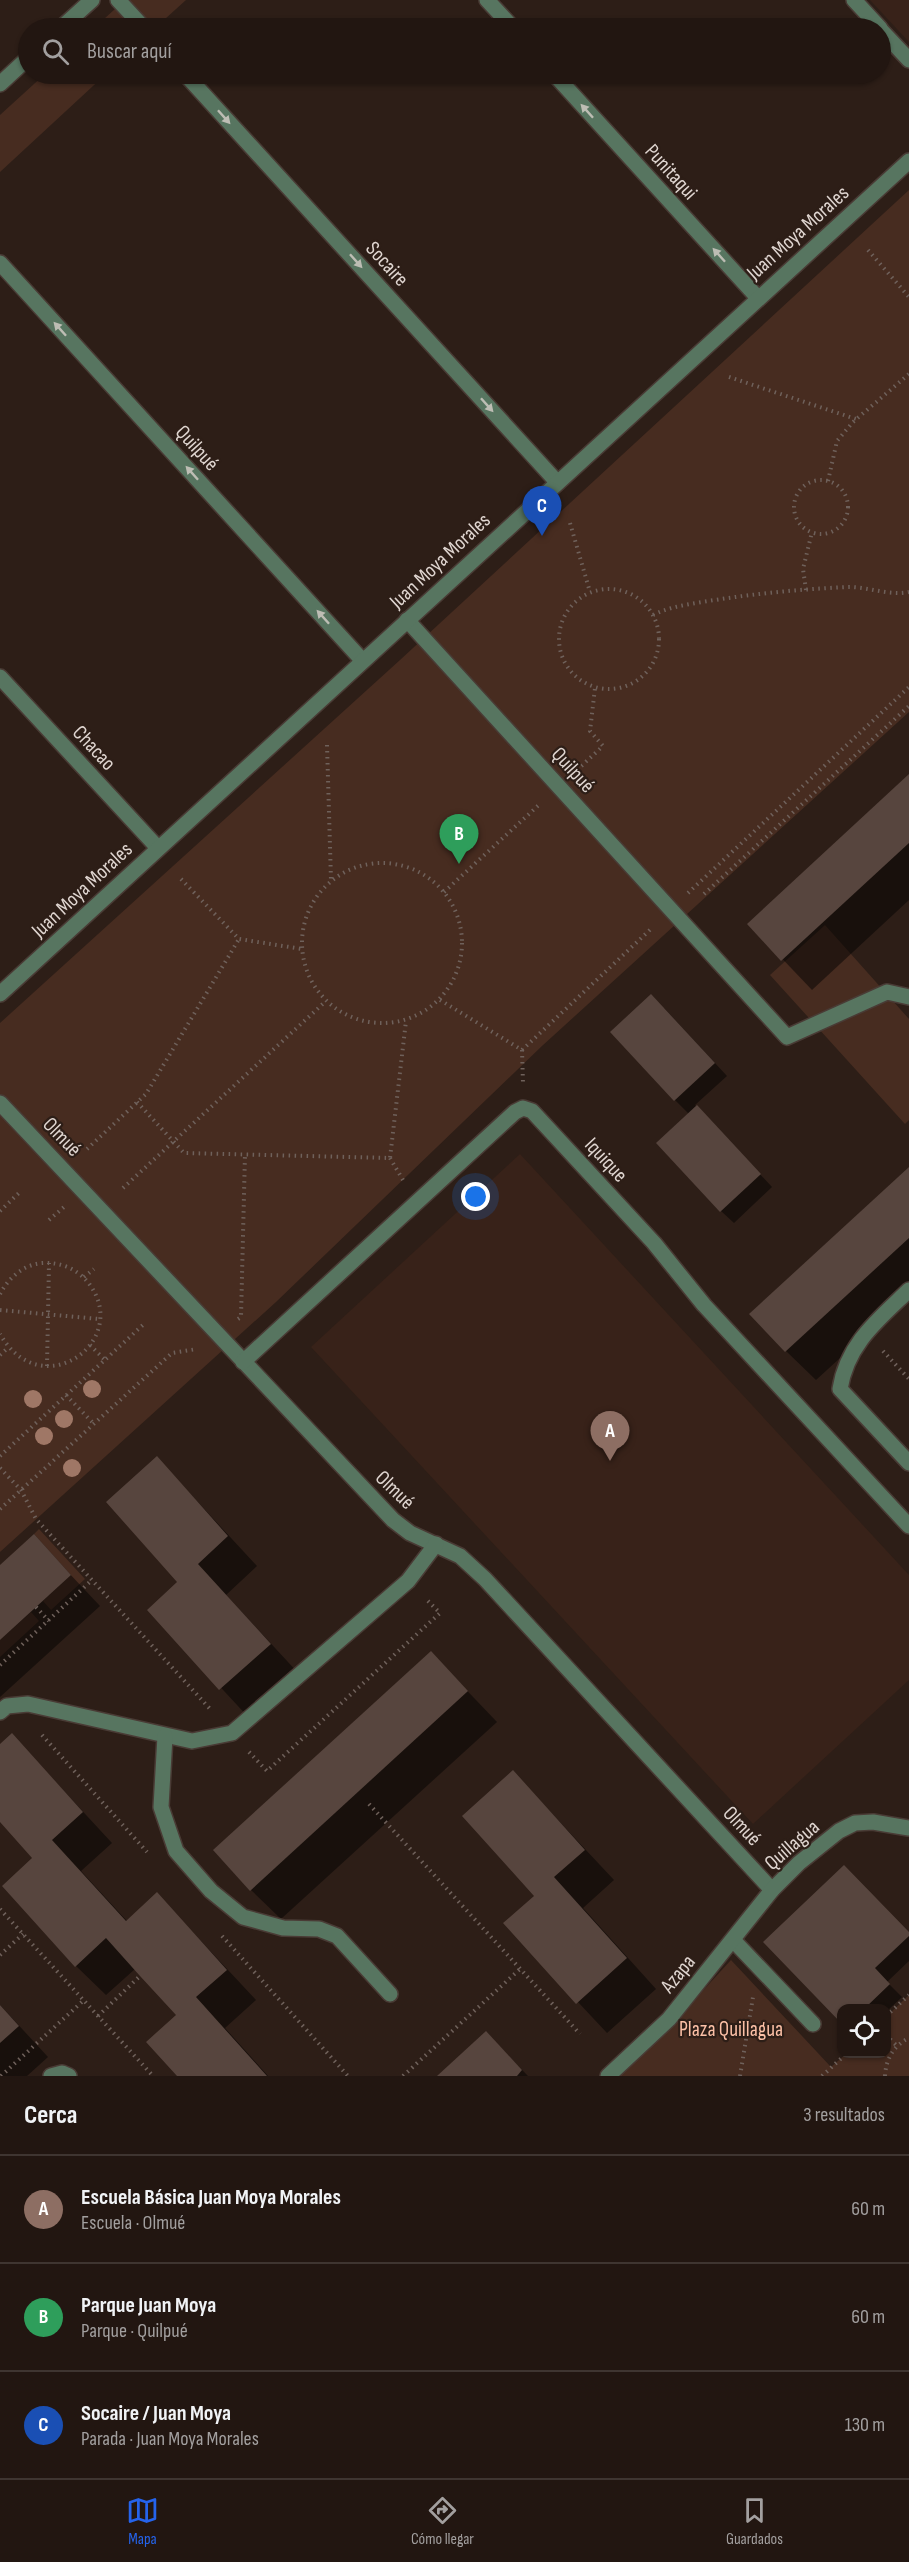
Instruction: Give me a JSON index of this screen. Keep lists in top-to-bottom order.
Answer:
{
  "streets": {
    "street": [
      "Punitaqui",
      "Juan Moya Morales",
      "Socaire",
      "Quilpué",
      "Chacao",
      "Olmué",
      "Iquique",
      "Quillagua",
      "Azapa"
    ]
  },
  "crossings": [
    ["Punitaqui", "Juan Moya Morales"],
    ["Juan Moya Morales", "Socaire"],
    ["Juan Moya Morales", "Quilpué"],
    ["Juan Moya Morales", "Chacao"],
    ["Olmué", "Quillagua"],
    ["Olmué", "Azapa"],
    ["Quillagua", "Azapa"]
  ],
  "one_way": ["Punitaqui", "Socaire", "Quilpué"],
  "parks": ["Plaza Quillagua"],
  "page": {
    "search": "Buscar aquí",
    "pins": ["C", "B", "A"],
    "heading": ["Cerca", "3 resultados"],
    "list": [
      {
        "mark": "A",
        "name": "Escuela Básica Juan Moya Morales",
        "note": "Escuela · Olmué",
        "value": "60 m"
      },
      {
        "mark": "B",
        "name": "Parque Juan Moya",
        "note": "Parque · Quilpué",
        "value": "60 m"
      },
      {
        "mark": "C",
        "name": "Socaire / Juan Moya",
        "note": "Parada · Juan Moya Morales",
        "value": "130 m"
      }
    ],
    "nav": ["Mapa", "Cómo llegar", "Guardados"]
  }
}
